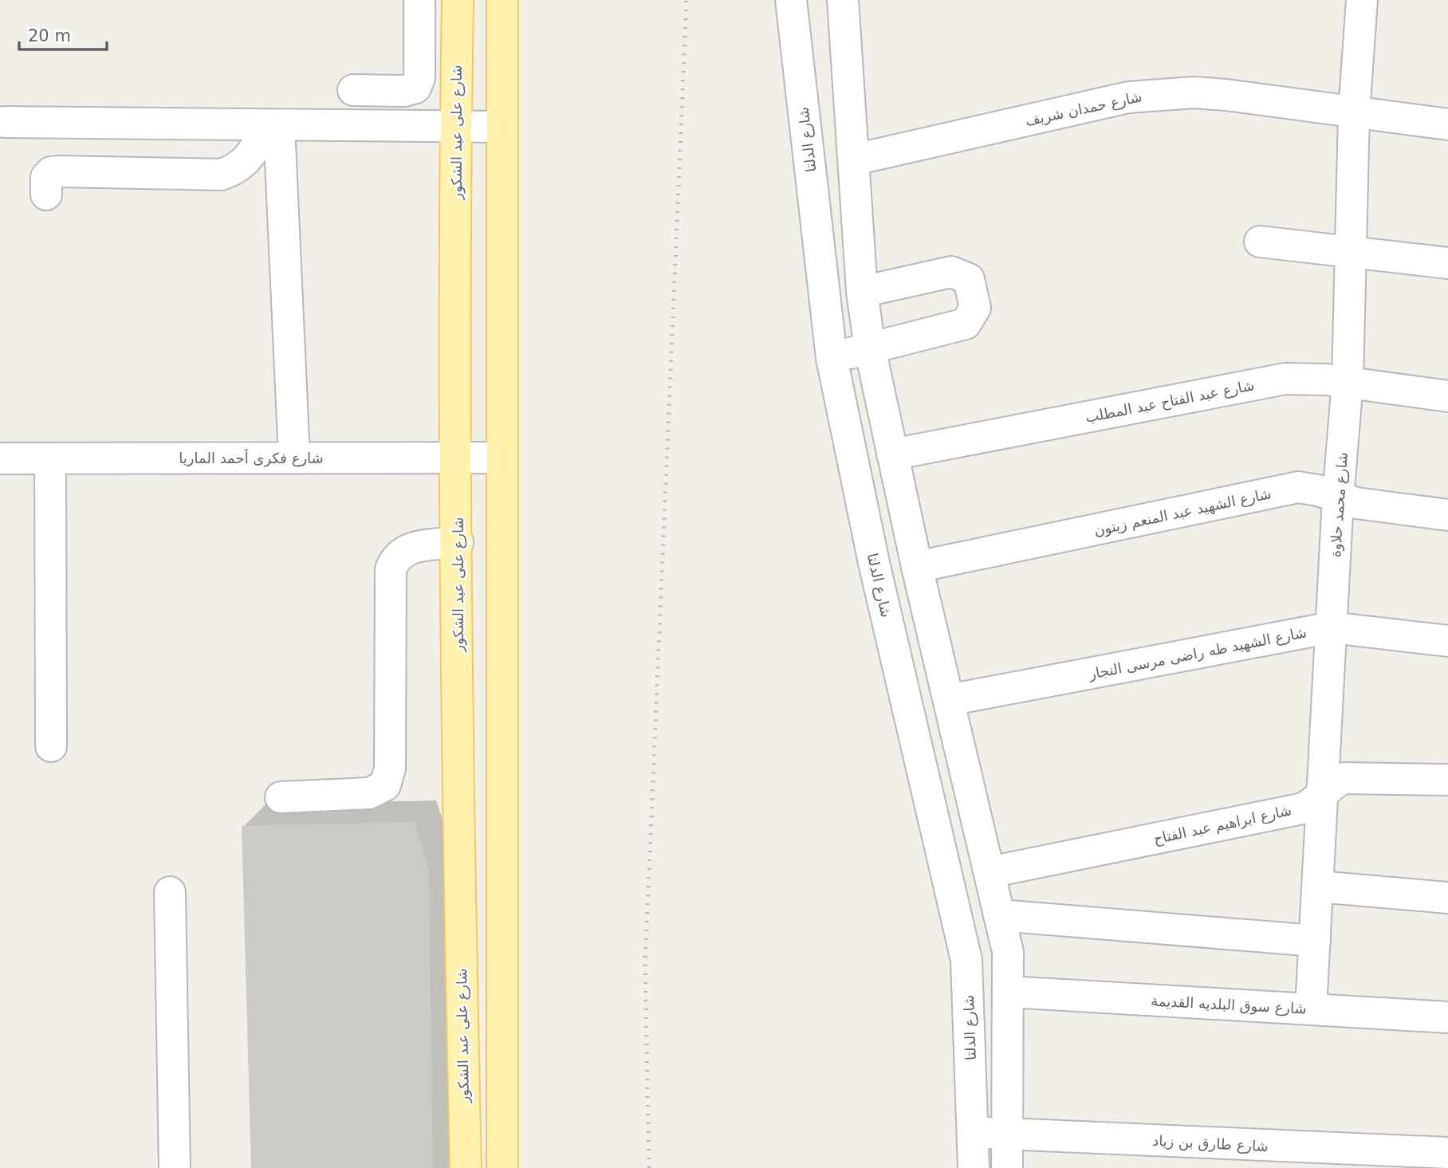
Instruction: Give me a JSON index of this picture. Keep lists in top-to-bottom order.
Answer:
{
  "streets": {
    "main road": ["شارع على عبد الشكور"],
    "street": [
      "شارع حمدان شريف",
      "شارع الدلتا",
      "شارع عبد الفتاح عبد المطلب",
      "شارع فكرى أحمد الماريا",
      "شارع محمد حلاوة",
      "شارع الشهيد عبد المنعم زيتون",
      "شارع الشهيد طه راضى مرسى النجار",
      "شارع ابراهيم عبد الفتاح",
      "شارع سوق البلديه القديمة",
      "شارع طارق بن زياد"
    ]
  },
  "crossings": [
    ["شارع حمدان شريف", "شارع الدلتا"],
    ["شارع حمدان شريف", "شارع محمد حلاوة"],
    ["شارع على عبد الشكور", "شارع فكرى أحمد الماريا"],
    ["شارع الدلتا", "شارع طارق بن زياد"],
    ["شارع عبد الفتاح عبد المطلب", "شارع محمد حلاوة"],
    ["شارع محمد حلاوة", "شارع الشهيد عبد المنعم زيتون"],
    ["شارع محمد حلاوة", "شارع الشهيد طه راضى مرسى النجار"],
    ["شارع محمد حلاوة", "شارع ابراهيم عبد الفتاح"],
    ["شارع محمد حلاوة", "شارع سوق البلديه القديمة"]
  ],
  "scale_bar": "20 m"
}
